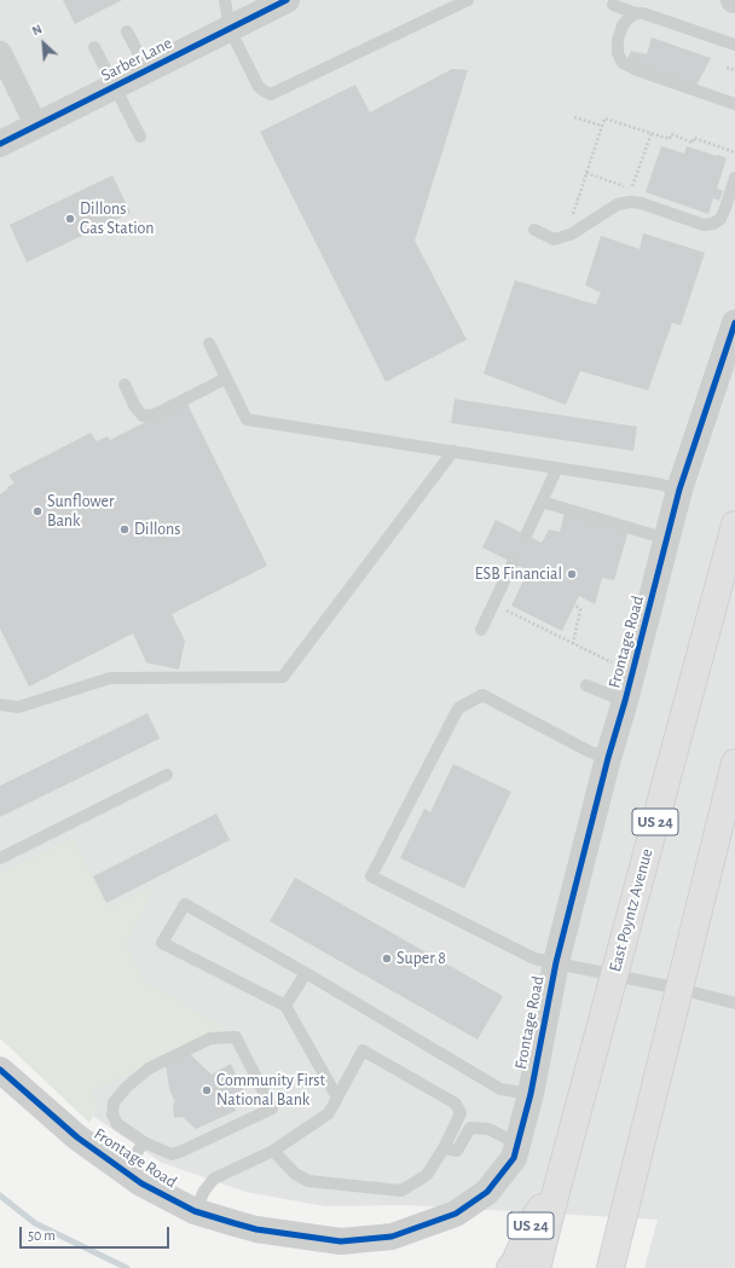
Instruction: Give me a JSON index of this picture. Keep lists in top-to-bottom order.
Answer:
{
  "streets": {
    "highway": ["US 24", "East Poyntz Avenue"],
    "street": ["Sarber Lane", "Frontage Road"]
  },
  "crossings": [
    ["US 24", "East Poyntz Avenue"]
  ],
  "places": [
    "Dillons Gas Station",
    "Sunflower Bank",
    "Dillons",
    "ESB Financial",
    "Super 8",
    "Community First National Bank"
  ],
  "scale_bar": "50 m",
  "north": "top left"
}
